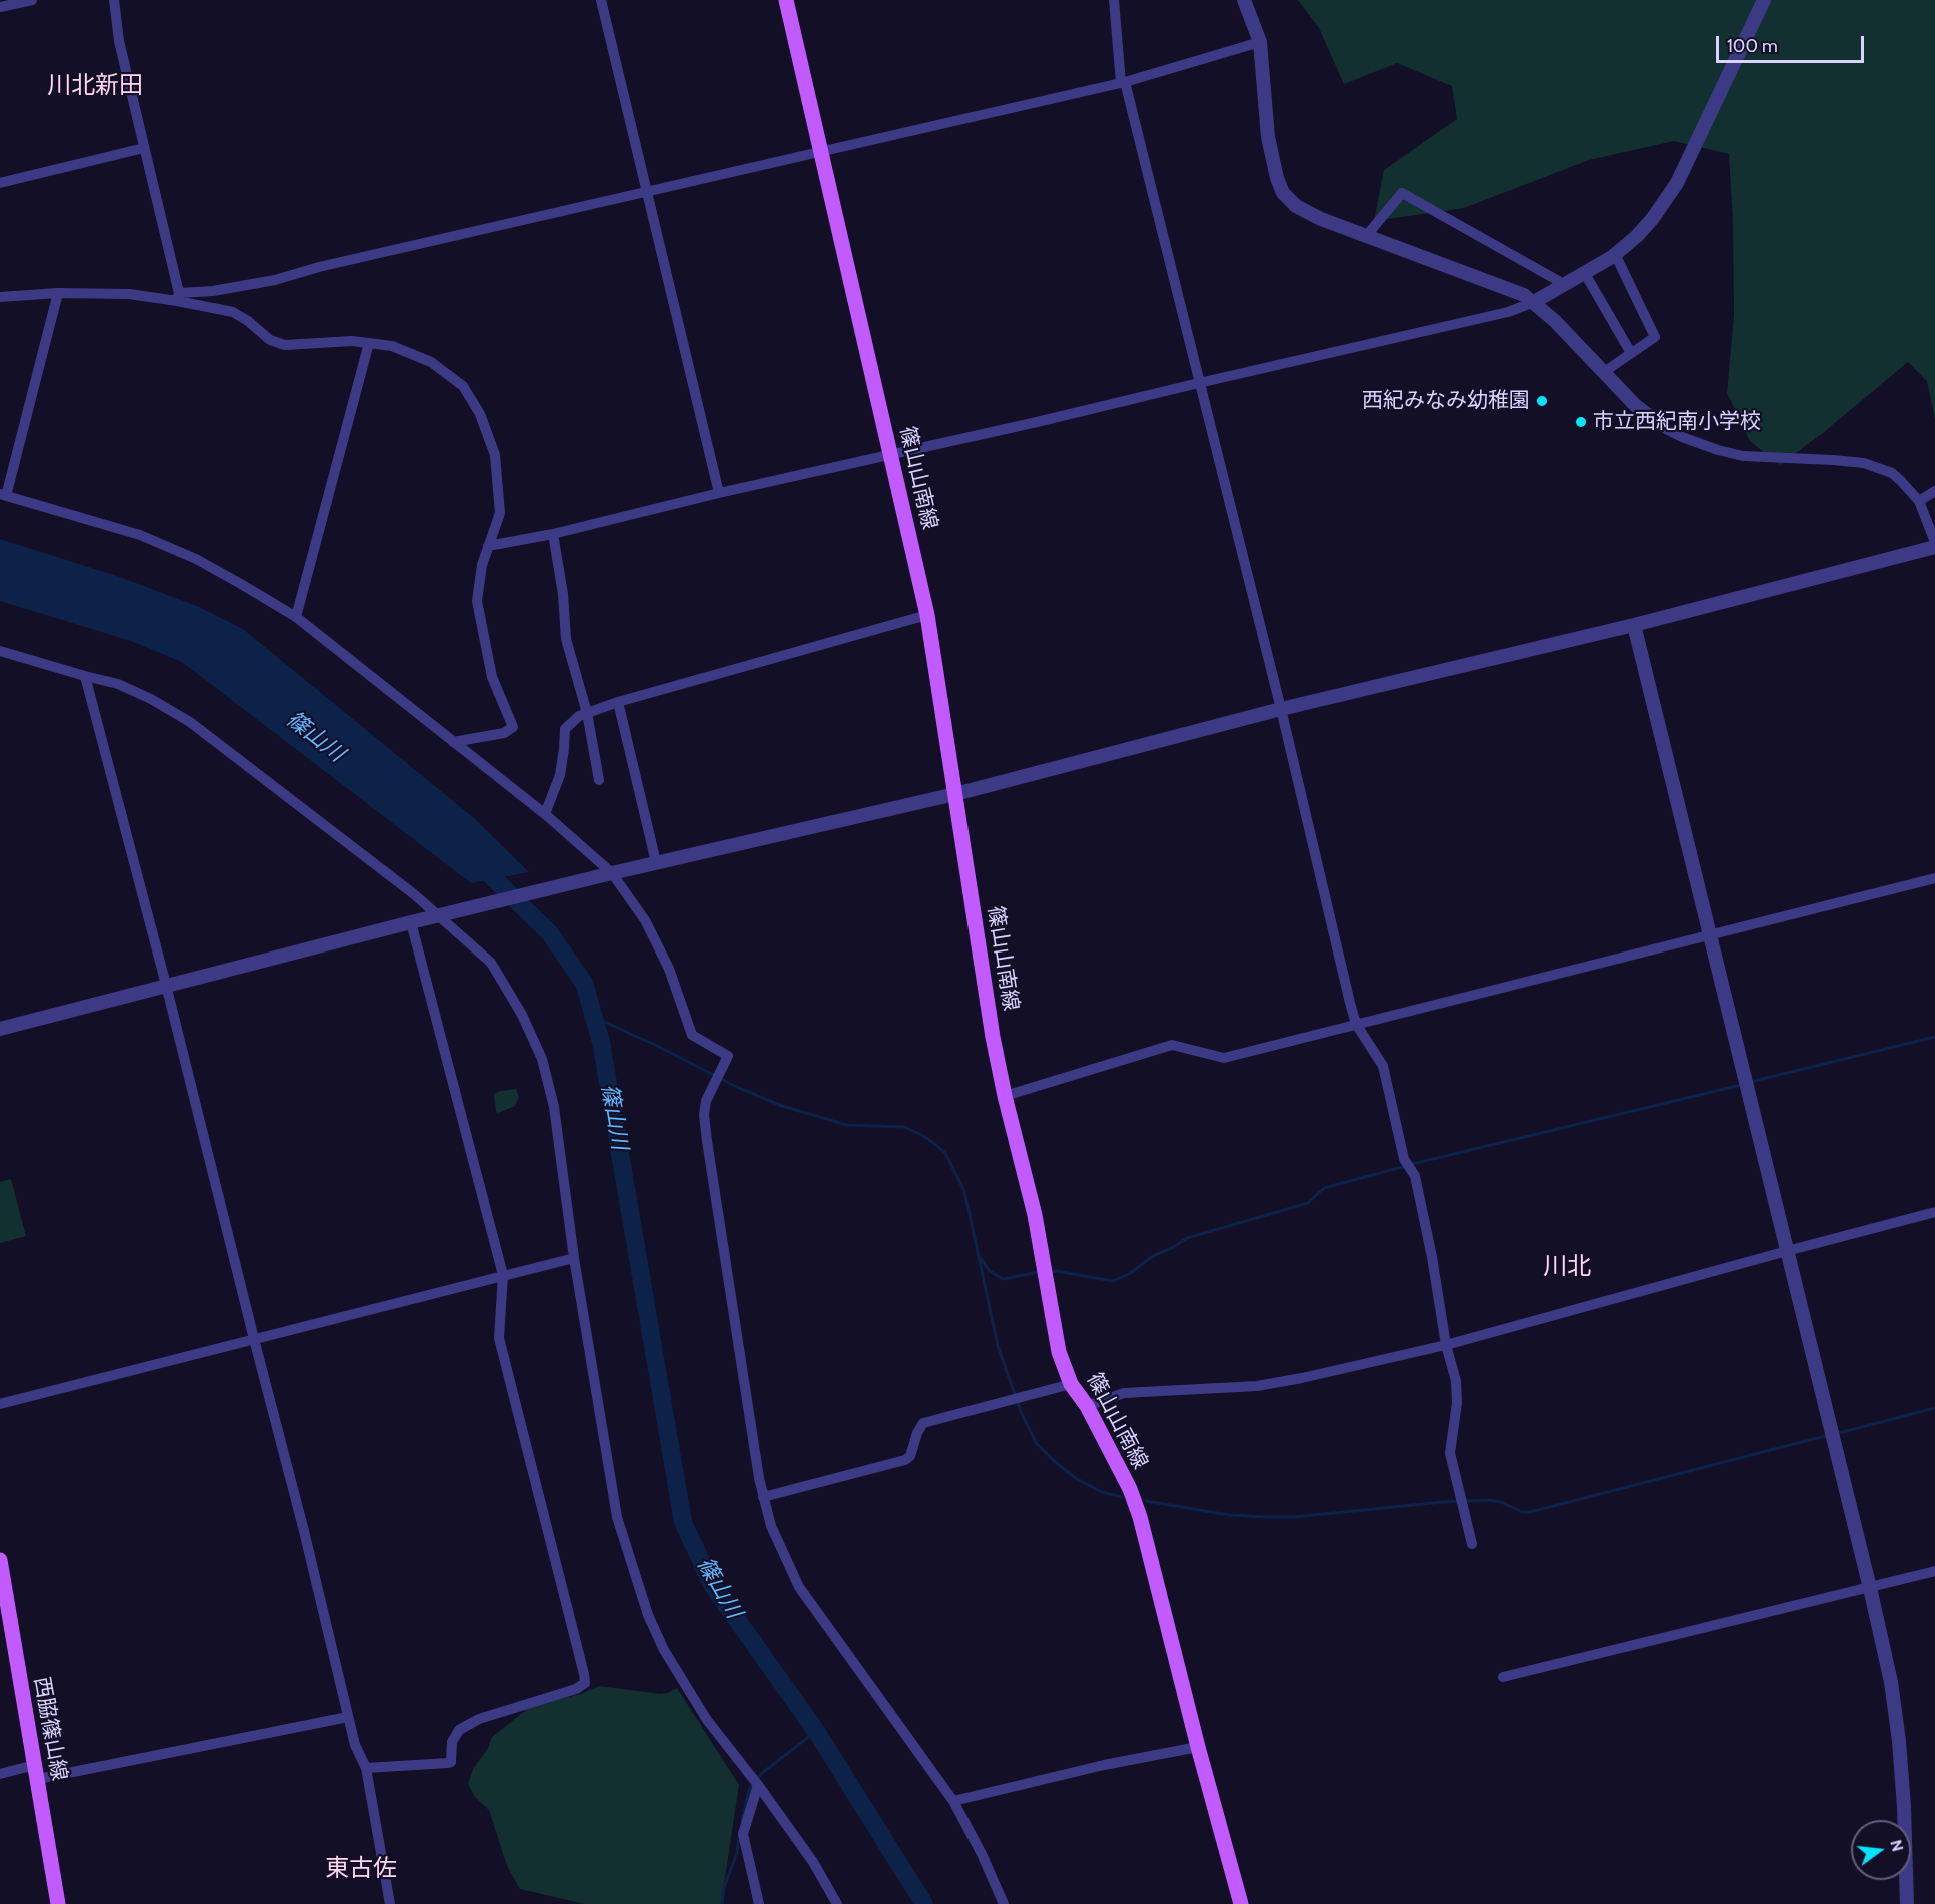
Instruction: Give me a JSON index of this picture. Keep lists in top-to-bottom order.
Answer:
{
  "streets": {
    "main road": ["篠山山南線", "西脇篠山線"]
  },
  "districts": ["川北新田", "川北", "東古佐"],
  "water": ["篠山川"],
  "places": ["西紀みなみ幼稚園", "市立西紀南小学校"],
  "scale_bar": "100 m",
  "north": "right"
}
